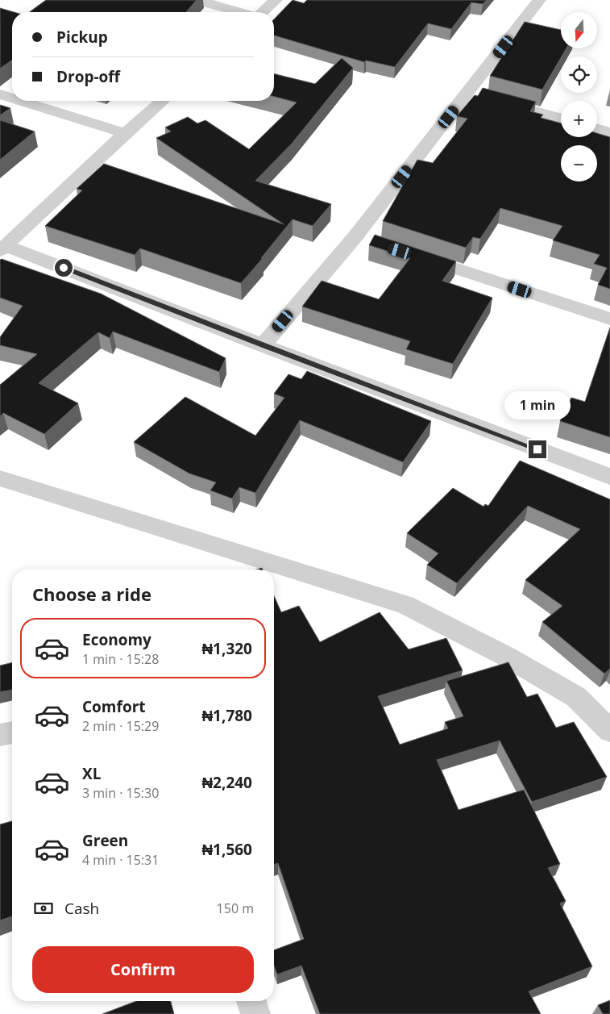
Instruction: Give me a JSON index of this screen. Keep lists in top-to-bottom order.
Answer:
{
  "north": "bottom",
  "page": {
    "map_buttons": ["+", "−"],
    "banner": ["Pickup", "Drop-off"],
    "bubble": "1 min",
    "heading": "Choose a ride",
    "list": [
      {
        "name": "Economy",
        "note": "1 min · 15:28",
        "value": "₦1,320"
      },
      {
        "name": "Comfort",
        "note": "2 min · 15:29",
        "value": "₦1,780"
      },
      {
        "name": "XL",
        "note": "3 min · 15:30",
        "value": "₦2,240"
      },
      {
        "name": "Green",
        "note": "4 min · 15:31",
        "value": "₦1,560"
      }
    ],
    "pay": ["Cash", "150 m"],
    "buttons": "Confirm"
  }
}
